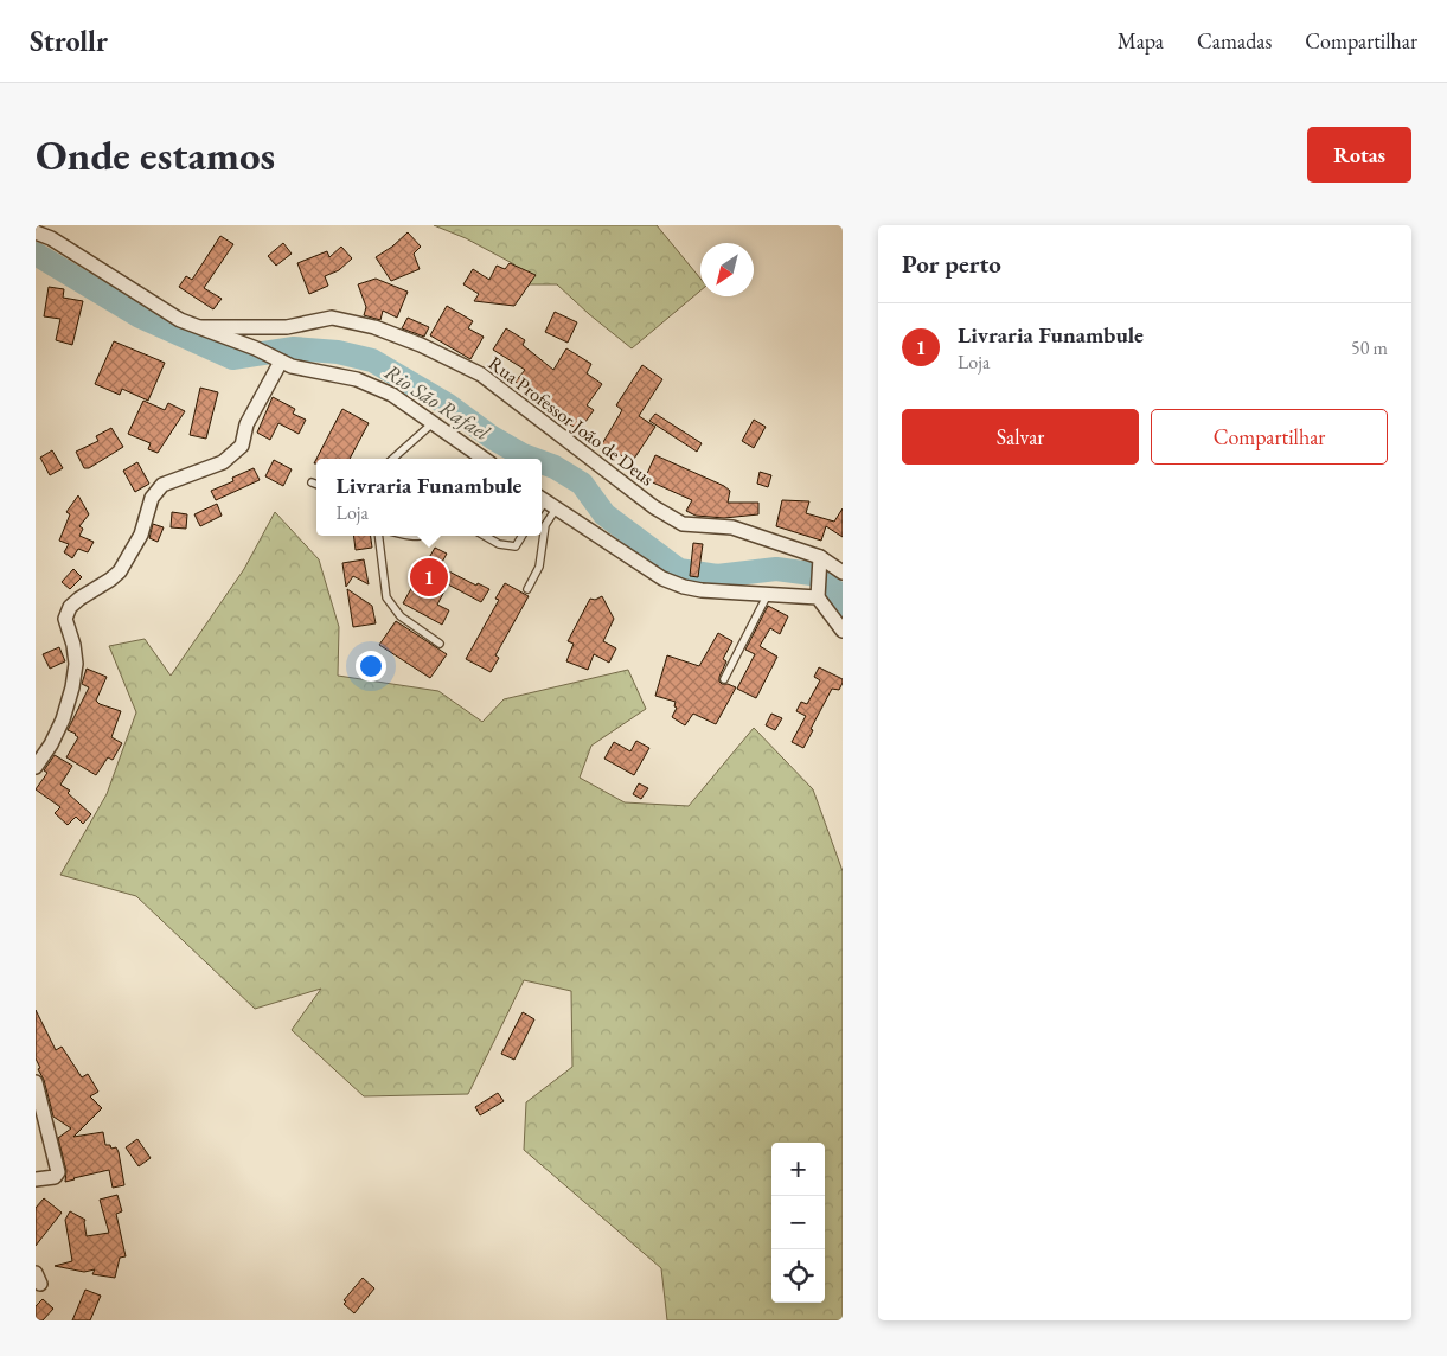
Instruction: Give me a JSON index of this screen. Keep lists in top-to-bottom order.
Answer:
{
  "streets": {
    "street": ["Rua Professor João de Deus"]
  },
  "water": ["Rio São Rafael"],
  "north": "bottom left",
  "page": {
    "header": "Strollr",
    "nav": ["Mapa", "Camadas", "Compartilhar"],
    "buttons": [
      "Rotas",
      ["Salvar", "Compartilhar"]
    ],
    "title": "Onde estamos",
    "heading": "Por perto",
    "list": [
      {
        "mark": "1",
        "name": "Livraria Funambule",
        "note": "Loja",
        "value": "50 m"
      }
    ],
    "popup": ["Livraria Funambule", "Loja"],
    "pins": "1",
    "map_buttons": ["+", "−"]
  }
}
